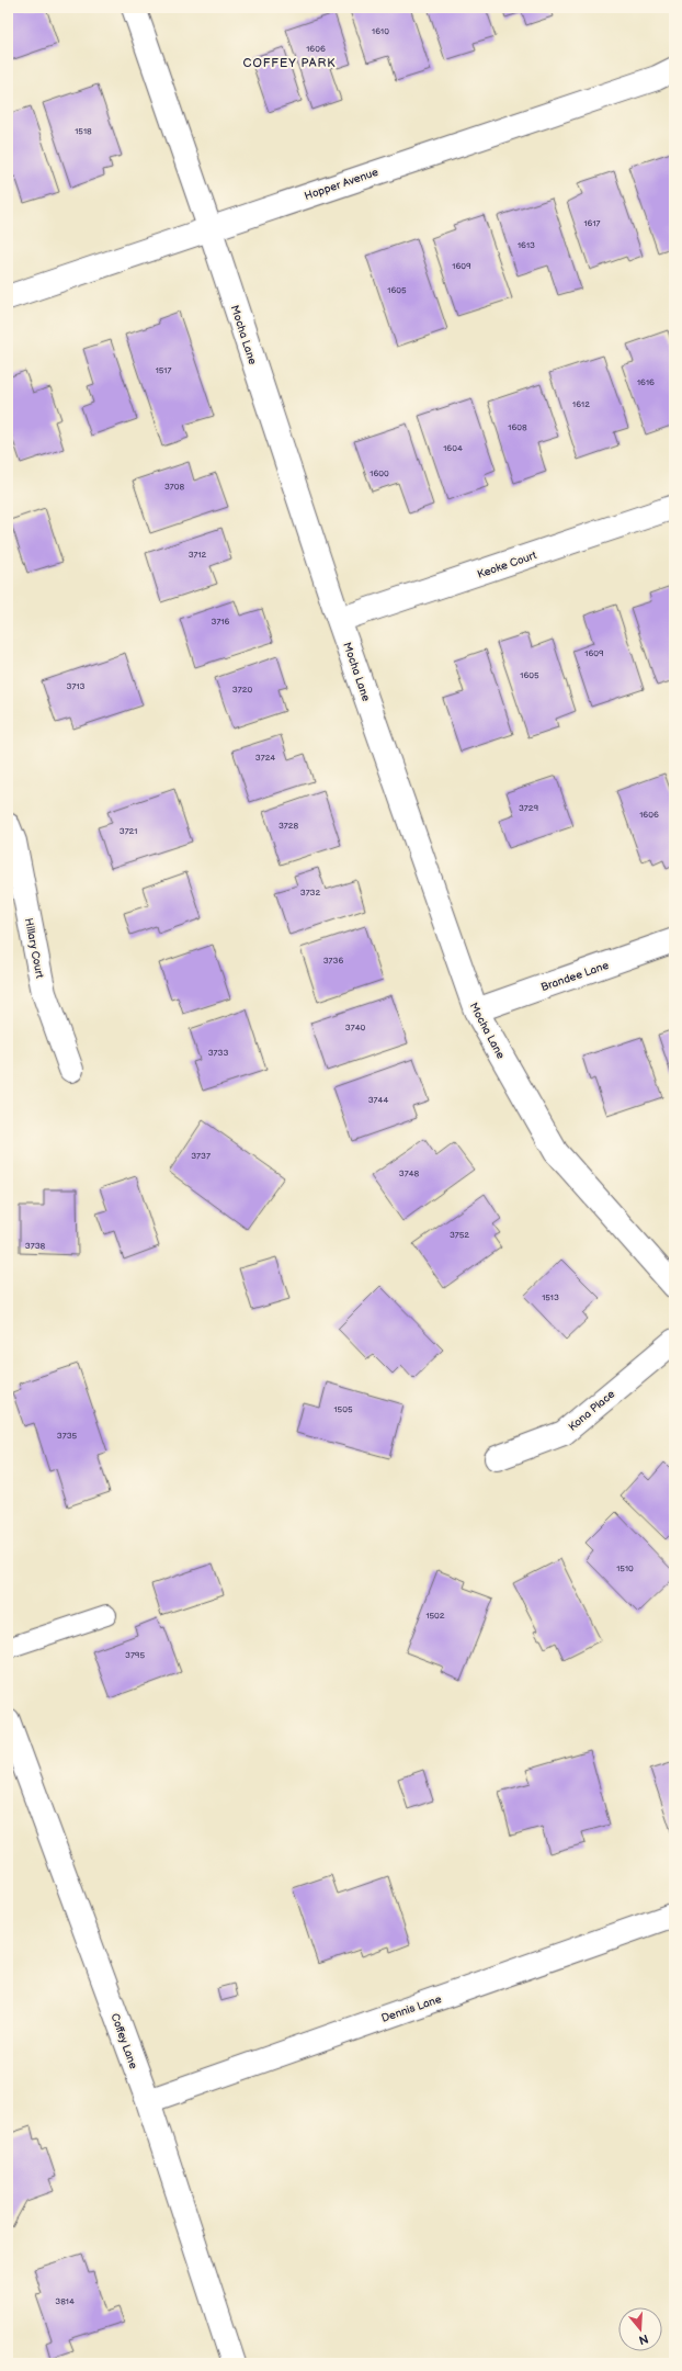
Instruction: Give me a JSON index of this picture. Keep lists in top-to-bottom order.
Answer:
{
  "streets": {
    "street": [
      "Hopper Avenue",
      "Mocha Lane",
      "Keoke Court",
      "Hillary Court",
      "Brandee Lane",
      "Kona Place",
      "Dennis Lane",
      "Coffey Lane"
    ]
  },
  "crossings": [
    ["Hopper Avenue", "Mocha Lane"],
    ["Mocha Lane", "Keoke Court"],
    ["Mocha Lane", "Brandee Lane"],
    ["Dennis Lane", "Coffey Lane"]
  ],
  "districts": ["COFFEY PARK"],
  "house_numbers": [
    "1610",
    "1606",
    "1518",
    "1617",
    "1613",
    "1609",
    "1605",
    "1517",
    "1616",
    "1612",
    "1608",
    "1604",
    "1600",
    "3708",
    "3712",
    "3716",
    "1609",
    "1605",
    "3713",
    "3720",
    "3724",
    "3729",
    "1606",
    "3728",
    "3721",
    "3732",
    "3736",
    "3740",
    "3733",
    "3744",
    "3737",
    "3748",
    "3752",
    "3738",
    "1513",
    "1505",
    "3735",
    "1510",
    "1502",
    "3795",
    "3814"
  ],
  "north": "bottom"
}
